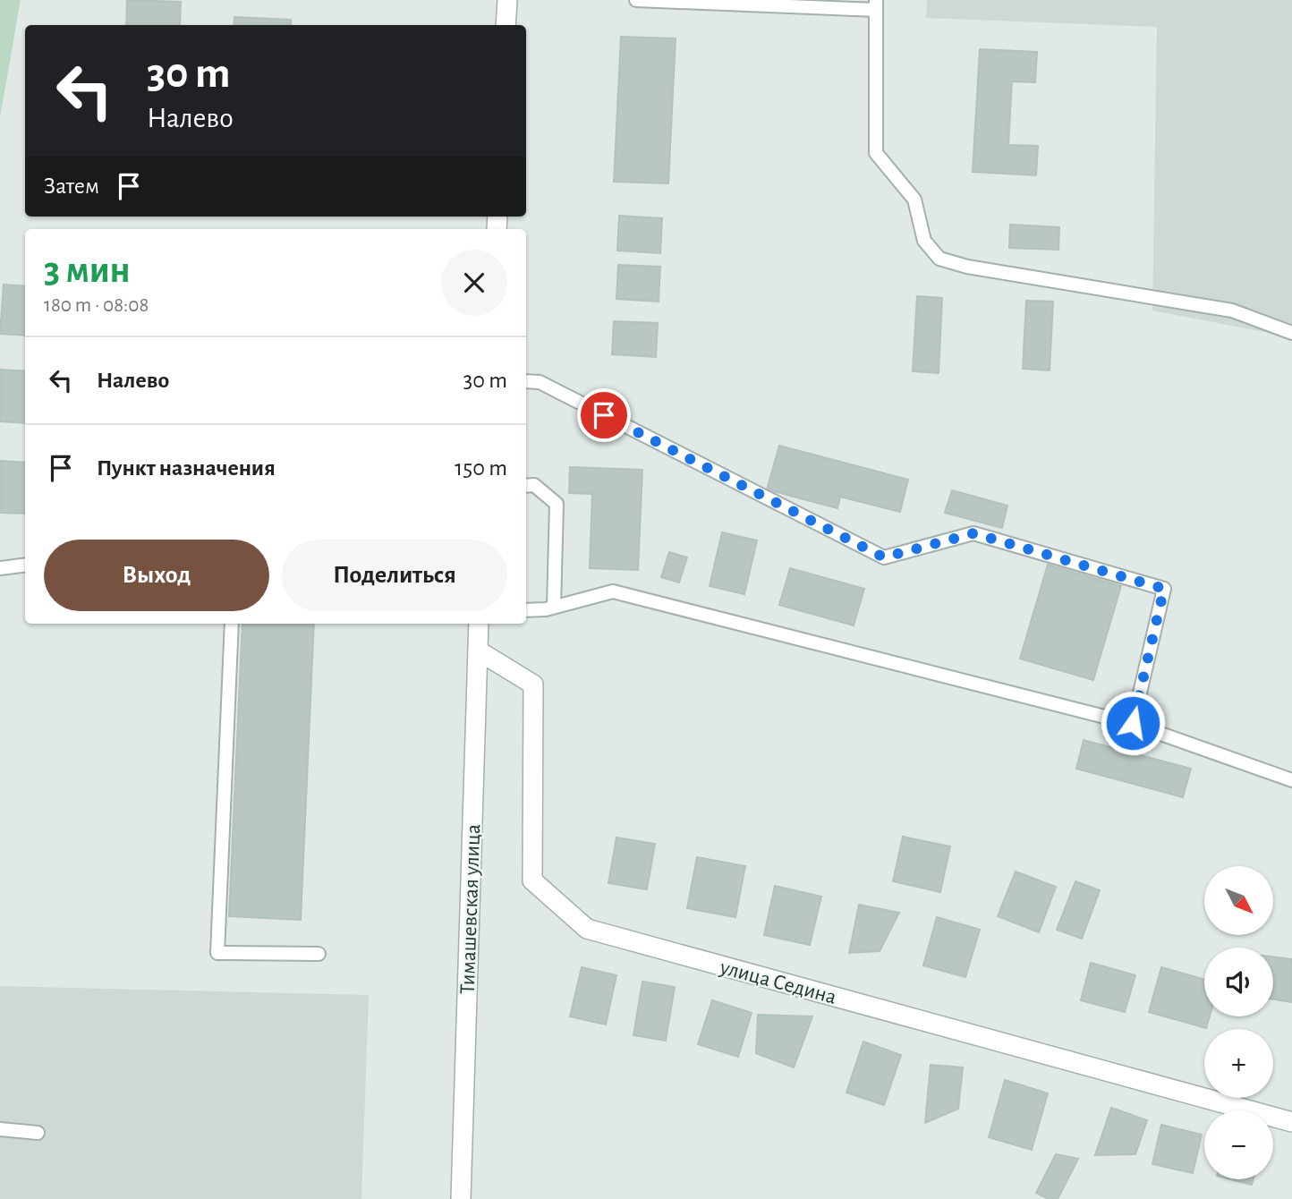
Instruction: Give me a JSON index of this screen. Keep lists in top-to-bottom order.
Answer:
{
  "streets": {
    "street": ["Тимашевская улица", "улица Седина"]
  },
  "crossings": [
    ["Тимашевская улица", "улица Седина"]
  ],
  "north": "bottom right",
  "page": {
    "turn": ["30 m", "Налево"],
    "then": "Затем",
    "heading": ["3 мин", "180 m · 08:08"],
    "list": [
      {
        "name": "Налево",
        "value": "30 m"
      },
      {
        "name": "Пункт назначения",
        "value": "150 m"
      }
    ],
    "buttons": ["Выход", "Поделиться"],
    "map_buttons": ["+", "−"]
  }
}
